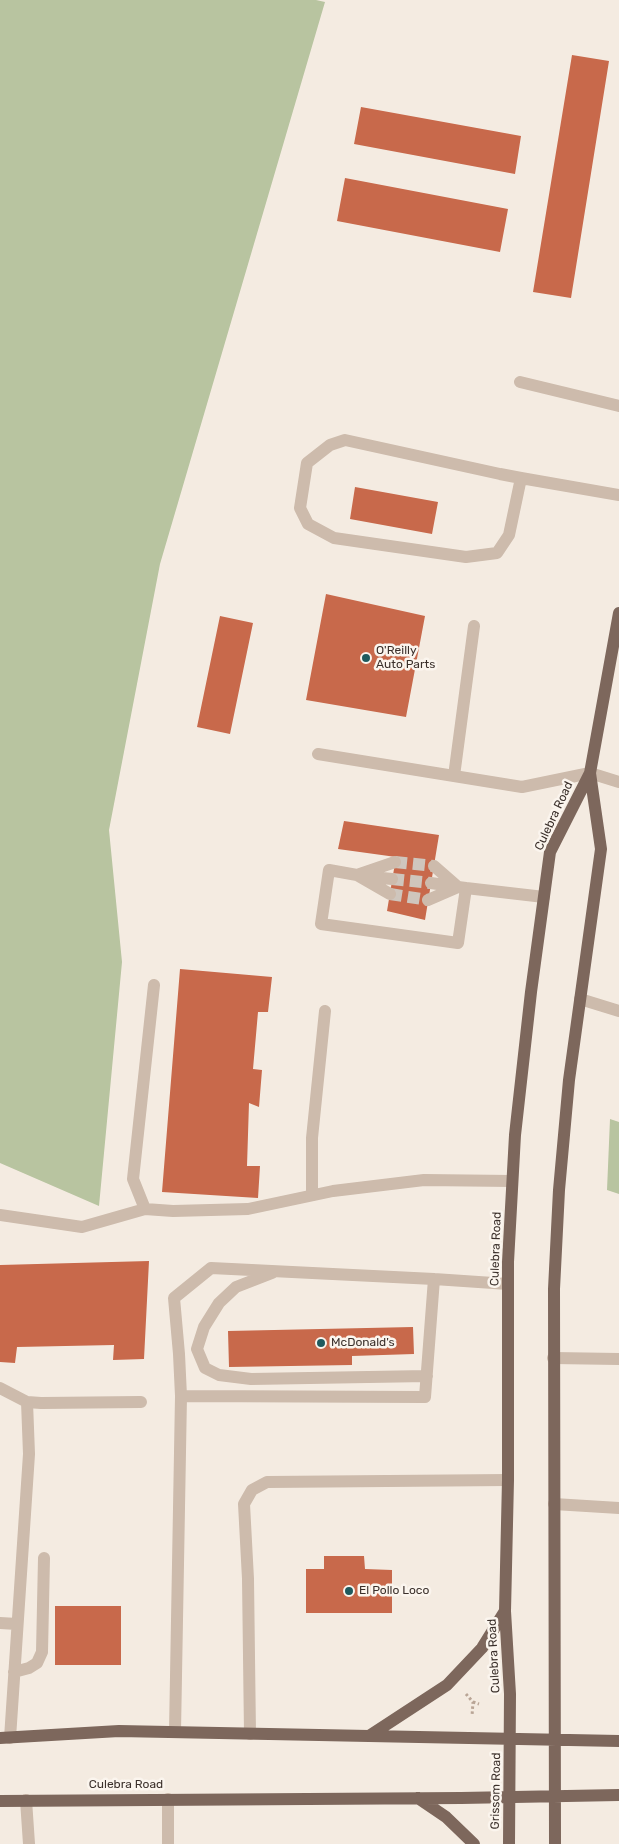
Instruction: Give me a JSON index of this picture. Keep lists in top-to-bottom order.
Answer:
{
  "streets": {
    "main road": ["Culebra Road", "Grissom Road"]
  },
  "crossings": [
    ["Culebra Road", "Grissom Road"]
  ],
  "places": ["O'Reilly Auto Parts", "McDonald's", "El Pollo Loco"]
}
